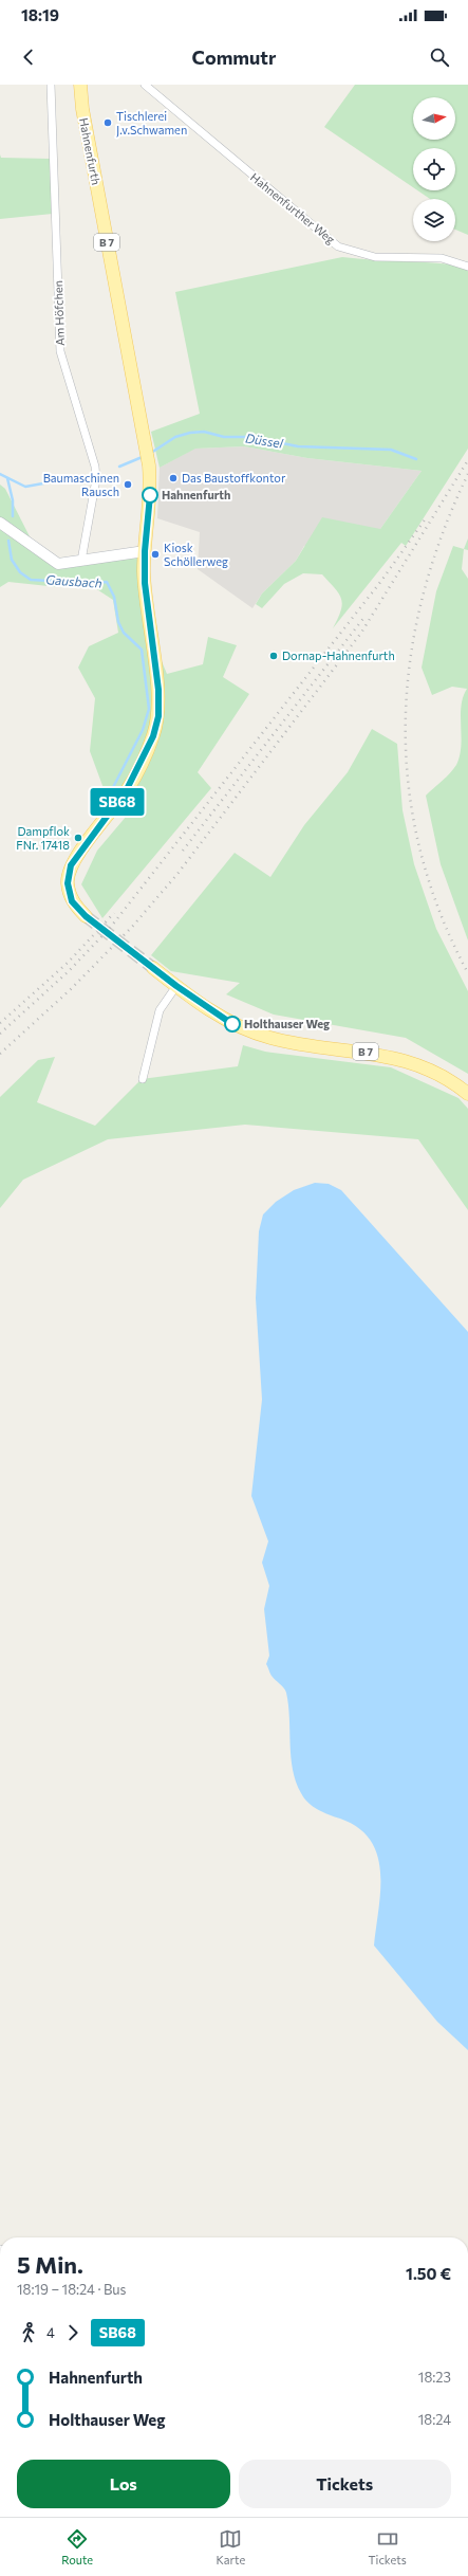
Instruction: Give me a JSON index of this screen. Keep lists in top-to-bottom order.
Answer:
{
  "streets": {
    "main road": ["Hahnenfurth", "B 7"],
    "street": ["Hahnenfurther Weg", "Am Höfchen"]
  },
  "water": ["Düssel", "Gausbach"],
  "places": [
    "Tischlerei J.v.Schwamen",
    "Das Baustoffkontor",
    "Baumaschinen Rausch",
    "Hahnenfurth",
    "Kiosk Schöllerweg",
    "Dornap-Hahnenfurth",
    "Dampflok FNr. 17418",
    "Holthauser Weg"
  ],
  "lines": ["bus line SB68"],
  "north": "right",
  "page": {
    "status": "18:19",
    "header": "Commutr",
    "on_map": "SB68",
    "heading": ["5 Min.", "18:19 – 18:24 · Bus", "1.50 €"],
    "legs": ["4", "SB68"],
    "list": [
      {
        "name": "Hahnenfurth",
        "value": "18:23"
      },
      {
        "name": "Holthauser Weg",
        "value": "18:24"
      }
    ],
    "buttons": ["Los", "Tickets"],
    "tabs": ["Route", "Karte", "Tickets"]
  }
}
